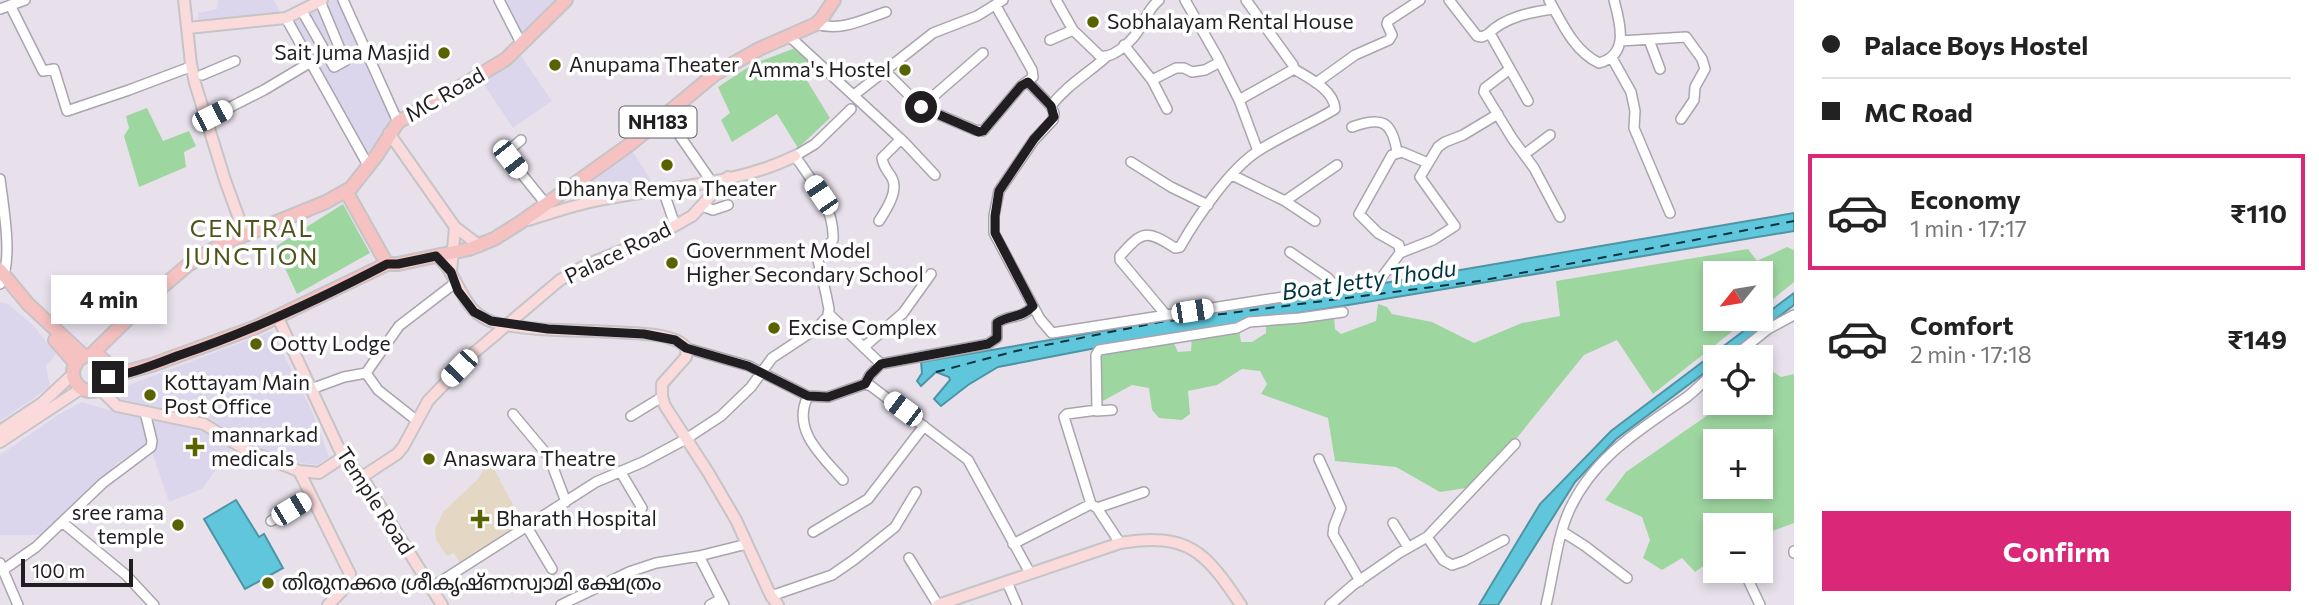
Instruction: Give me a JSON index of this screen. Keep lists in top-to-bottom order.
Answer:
{
  "streets": {
    "highway": ["MC Road", "NH183"],
    "main road": ["Palace Road", "Temple Road"]
  },
  "crossings": [
    ["MC Road", "NH183"],
    ["NH183", "Temple Road"],
    ["Palace Road", "Temple Road"]
  ],
  "districts": ["CENTRAL JUNCTION"],
  "water": ["Boat Jetty Thodu"],
  "places": {
    "other": [
      "Sobhalayam Rental House",
      "Sait Juma Masjid",
      "Anupama Theater",
      "Amma's Hostel",
      "Dhanya Remya Theater",
      "Government Model Higher Secondary School",
      "Excise Complex",
      "Ootty Lodge",
      "Kottayam Main Post Office",
      "Anaswara Theatre",
      "sree rama temple",
      "തിരുനക്കര ശ്രീകൃഷ്ണസ്വാമി ക്ഷേത്രം"
    ],
    "health": ["mannarkad medicals", "Bharath Hospital"]
  },
  "scale_bar": "100 m",
  "north": "bottom left",
  "page": {
    "banner": ["Palace Boys Hostel", "MC Road"],
    "list": [
      {
        "name": "Economy",
        "note": "1 min · 17:17",
        "value": "₹110"
      },
      {
        "name": "Comfort",
        "note": "2 min · 17:18",
        "value": "₹149"
      }
    ],
    "map_buttons": ["+", "−"],
    "bubble": "4 min",
    "buttons": "Confirm",
    "scale": "100 m"
  }
}
